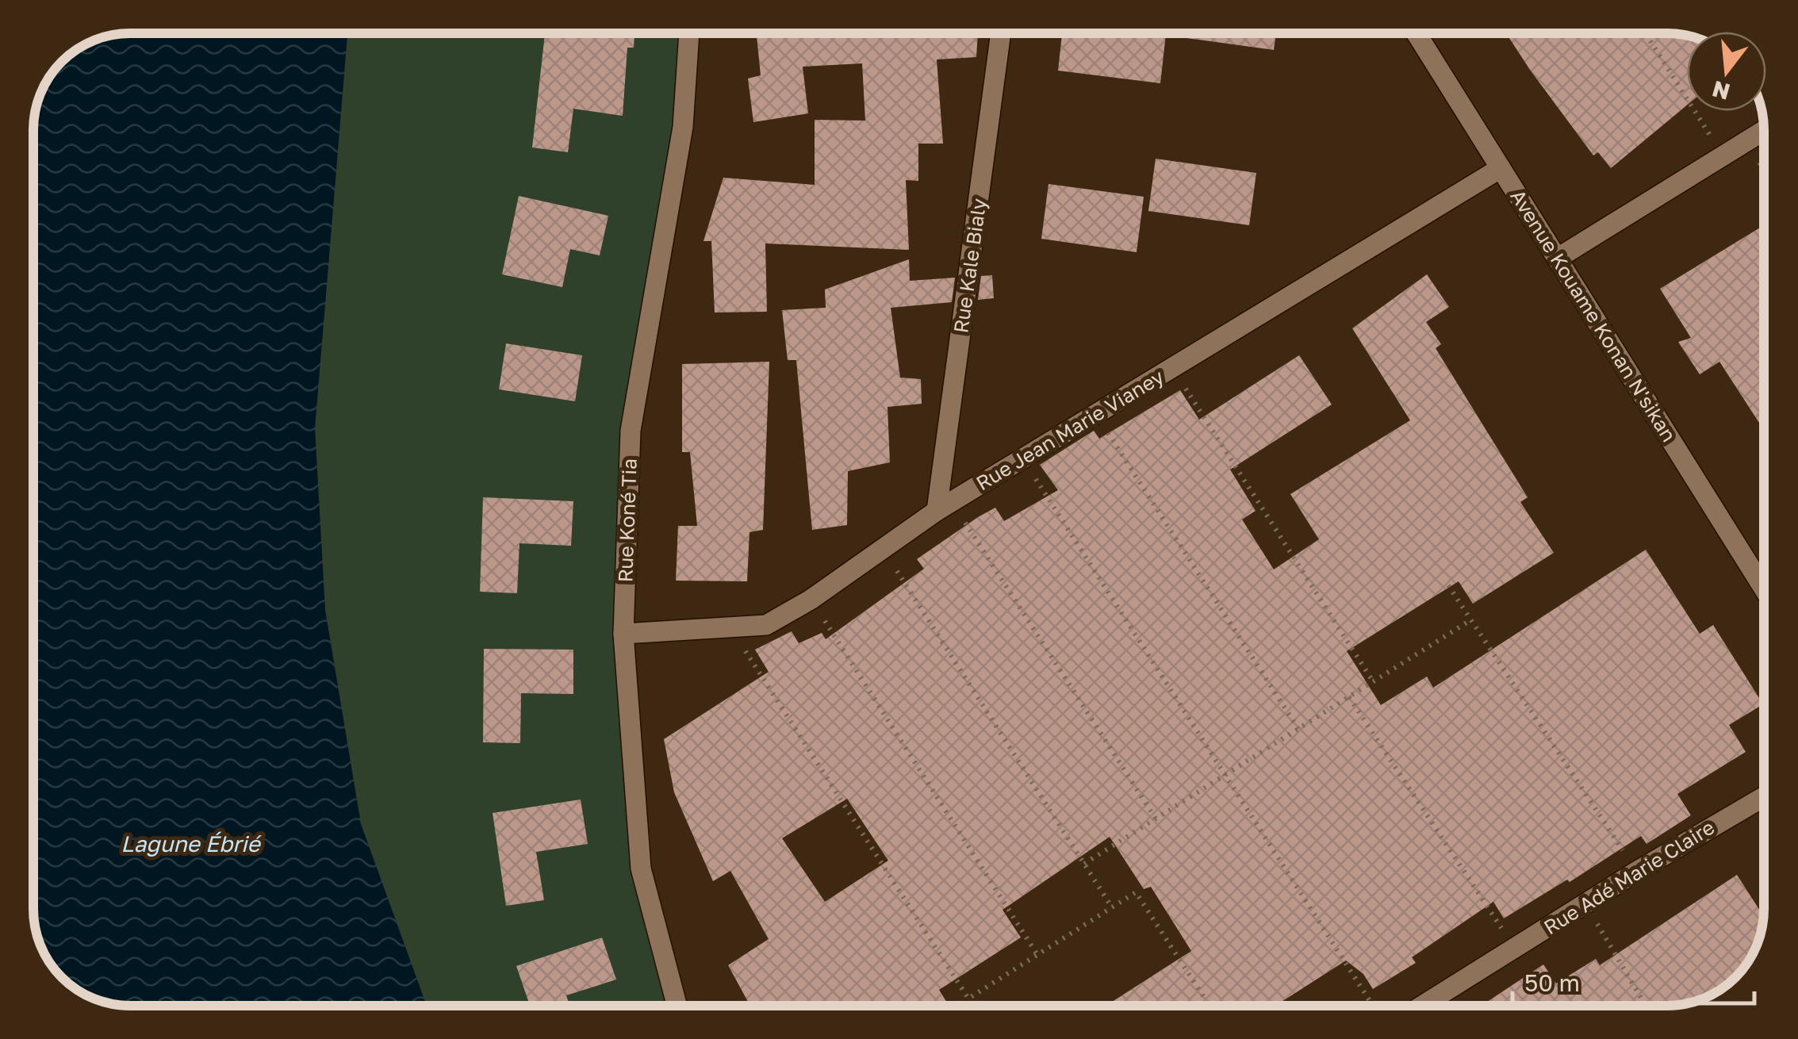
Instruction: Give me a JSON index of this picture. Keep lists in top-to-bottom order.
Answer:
{
  "streets": {
    "street": [
      "Rue Kale Bialy",
      "Avenue Kouame Konan N'sikan",
      "Rue Jean Marie Vianey",
      "Rue Koné Tia",
      "Rue Adé Marie Claire"
    ]
  },
  "crossings": [
    ["Rue Kale Bialy", "Rue Jean Marie Vianey"],
    ["Avenue Kouame Konan N'sikan", "Rue Jean Marie Vianey"],
    ["Rue Jean Marie Vianey", "Rue Koné Tia"]
  ],
  "water": ["Lagune Ébrié"],
  "scale_bar": "50 m",
  "north": "bottom"
}
